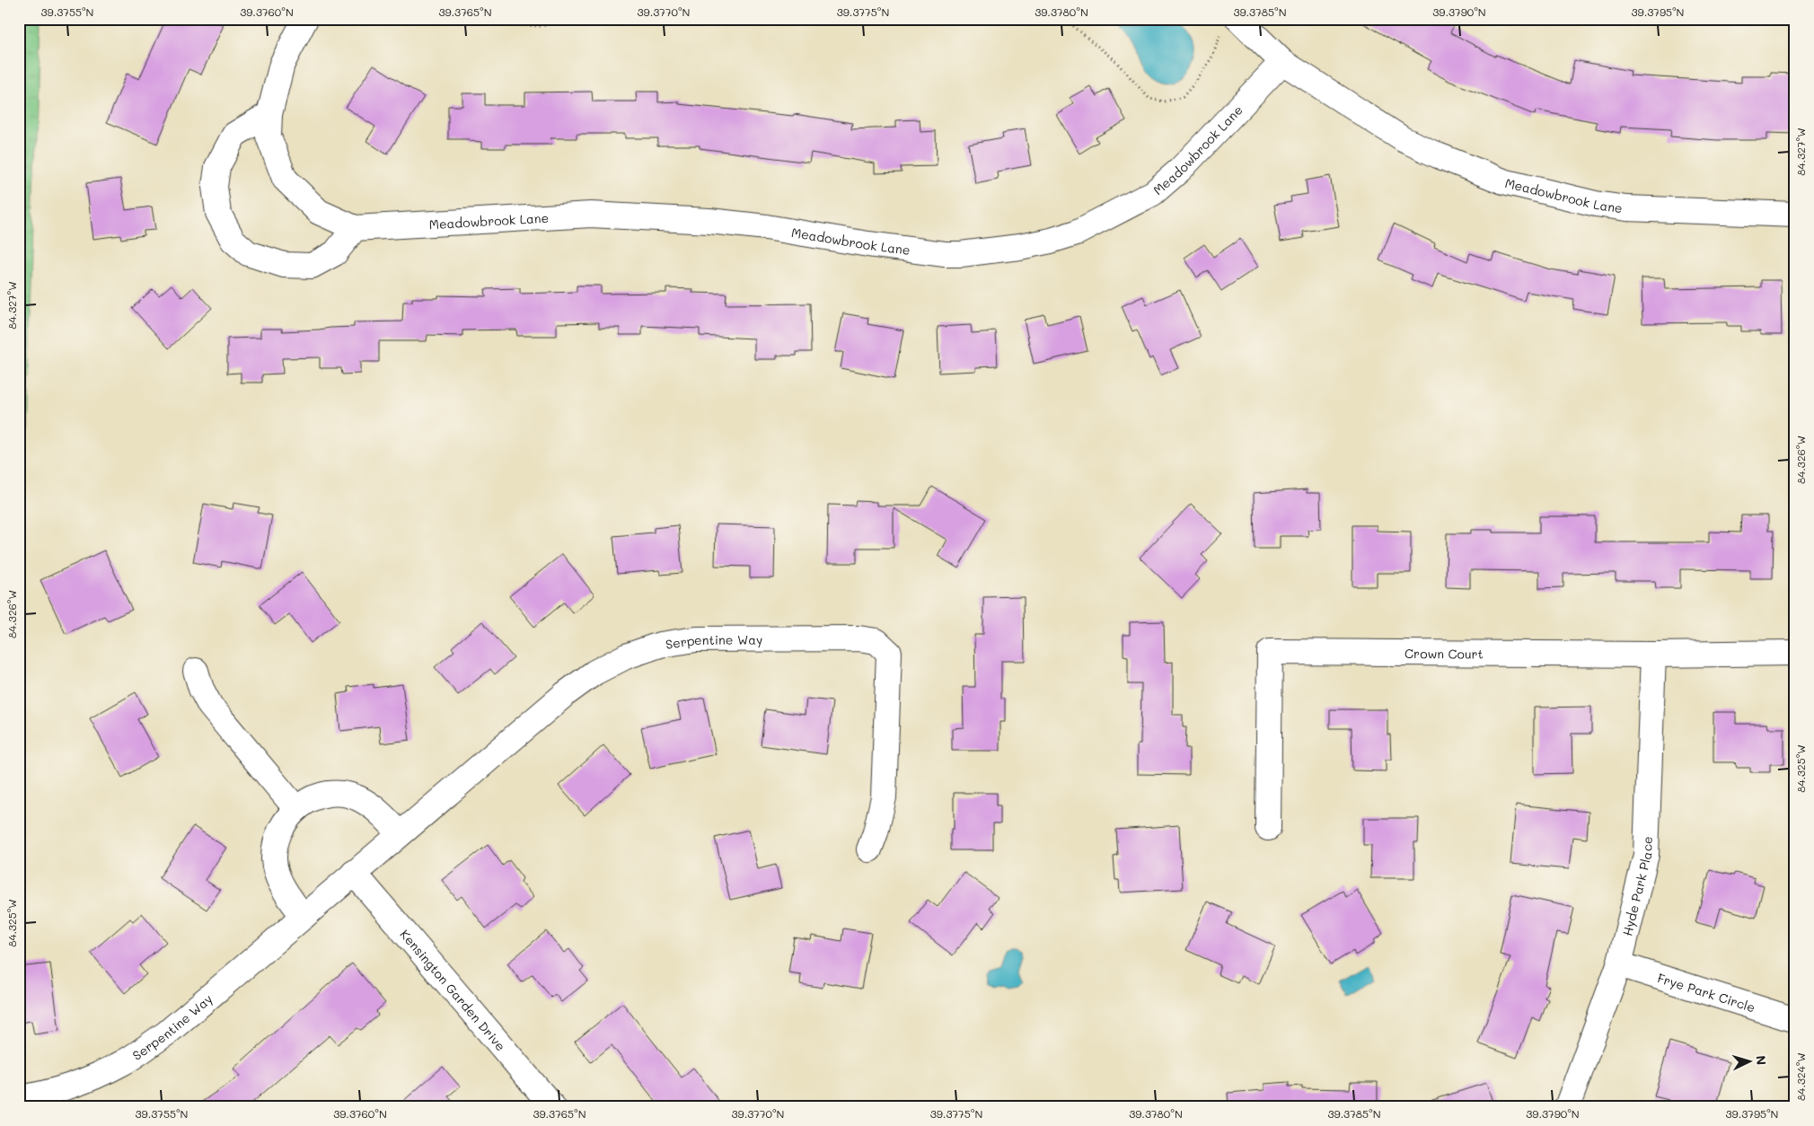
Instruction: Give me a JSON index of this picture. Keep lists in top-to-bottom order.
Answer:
{
  "streets": {
    "street": [
      "Meadowbrook Lane",
      "Serpentine Way",
      "Crown Court",
      "Hyde Park Place",
      "Kensington Garden Drive",
      "Frye Park Circle"
    ]
  },
  "crossings": [
    ["Serpentine Way", "Kensington Garden Drive"],
    ["Crown Court", "Hyde Park Place"],
    ["Hyde Park Place", "Frye Park Circle"]
  ],
  "north": "right",
  "coordinates": [
    "39.3755°N",
    "39.3760°N",
    "39.3765°N",
    "39.3770°N",
    "39.3775°N",
    "39.3780°N",
    "39.3785°N",
    "39.3790°N",
    "39.3795°N",
    "84.327°W",
    "84.326°W",
    "84.325°W",
    "84.324°W"
  ]
}
